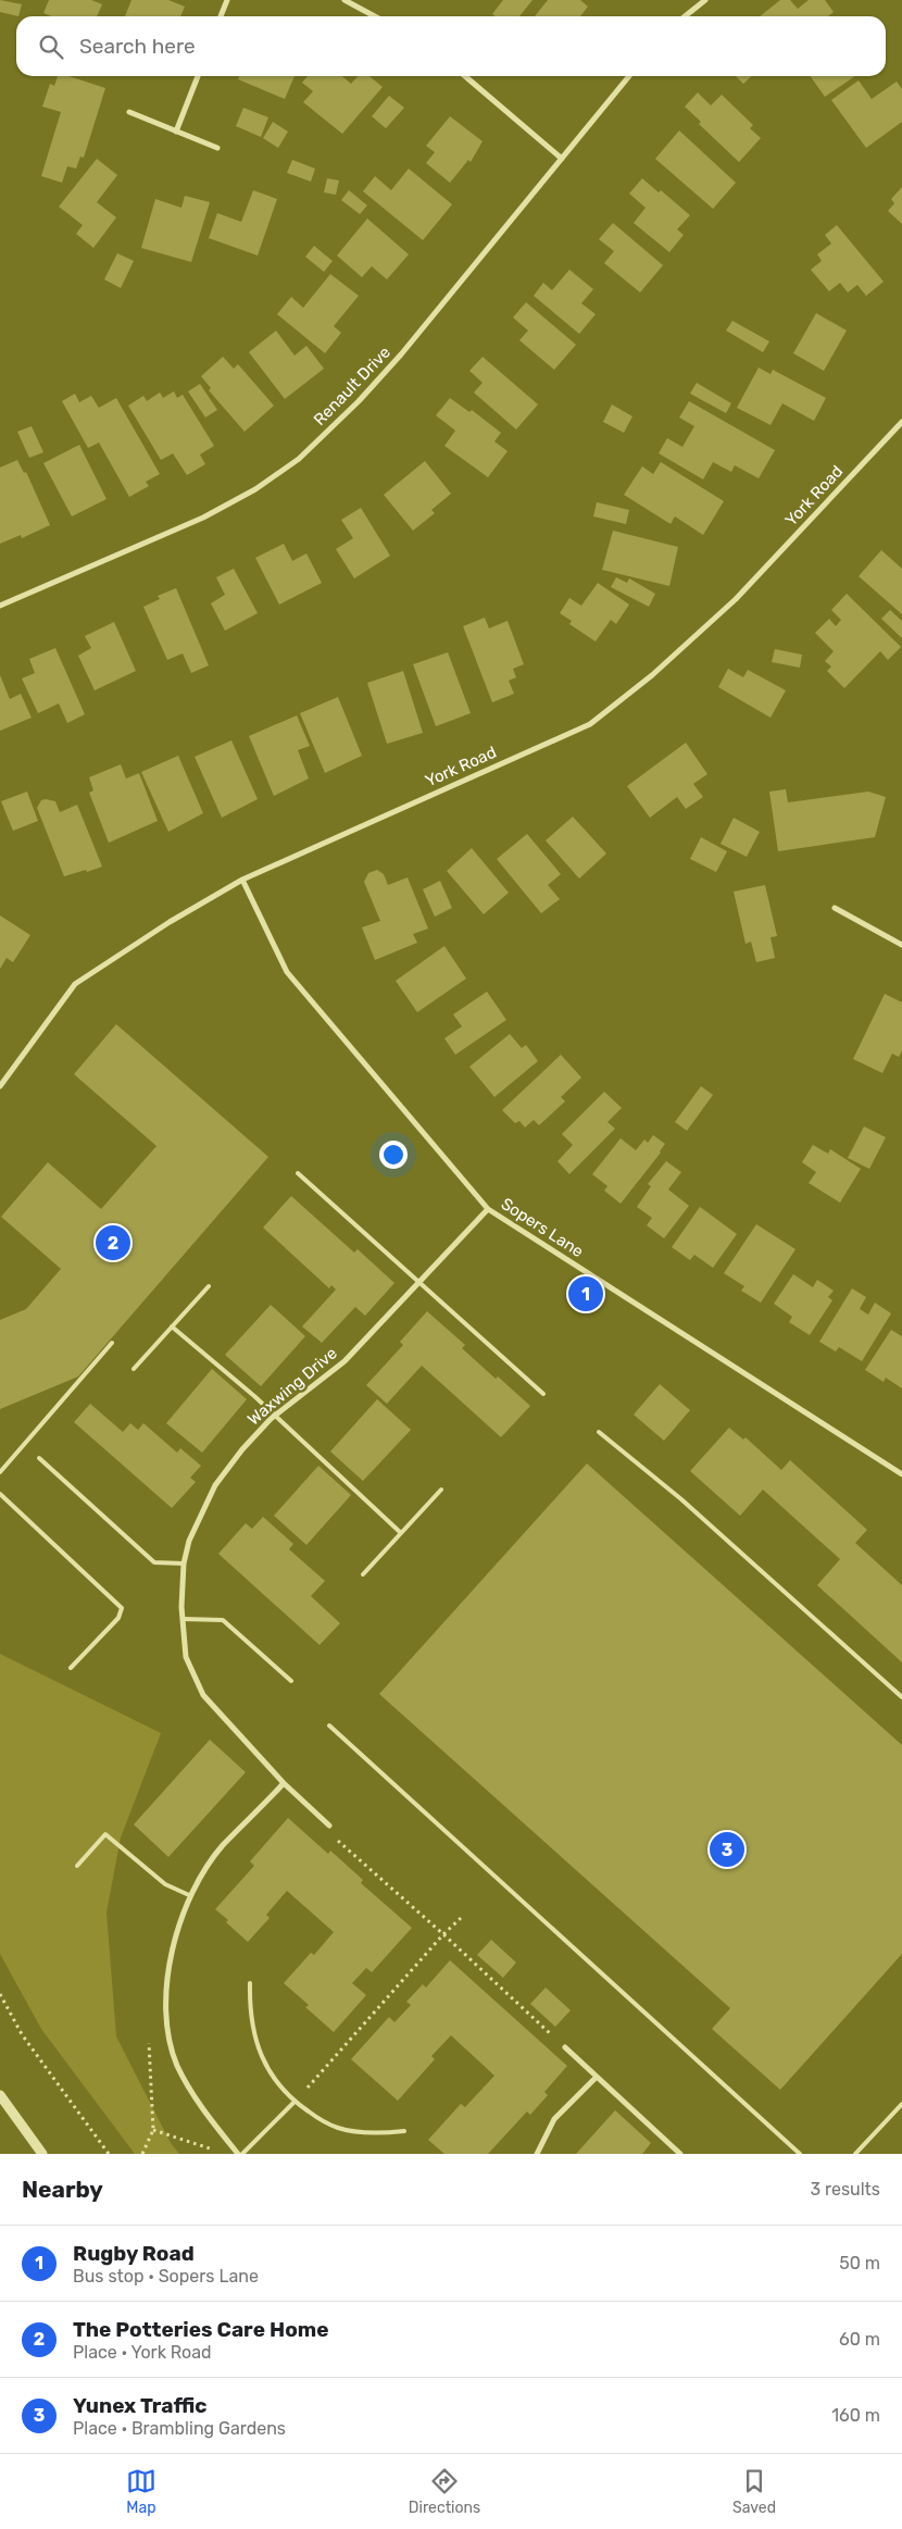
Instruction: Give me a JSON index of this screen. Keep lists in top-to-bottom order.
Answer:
{
  "streets": {
    "street": [
      "Renault Drive",
      "York Road",
      "Sopers Lane",
      "Waxwing Drive"
    ]
  },
  "crossings": [
    ["York Road", "Sopers Lane"],
    ["Sopers Lane", "Waxwing Drive"]
  ],
  "page": {
    "search": "Search here",
    "pins": ["2", "1", "3"],
    "heading": ["Nearby", "3 results"],
    "list": [
      {
        "mark": "1",
        "name": "Rugby Road",
        "note": "Bus stop · Sopers Lane",
        "value": "50 m"
      },
      {
        "mark": "2",
        "name": "The Potteries Care Home",
        "note": "Place · York Road",
        "value": "60 m"
      },
      {
        "mark": "3",
        "name": "Yunex Traffic",
        "note": "Place · Brambling Gardens",
        "value": "160 m"
      }
    ],
    "nav": ["Map", "Directions", "Saved"]
  }
}
